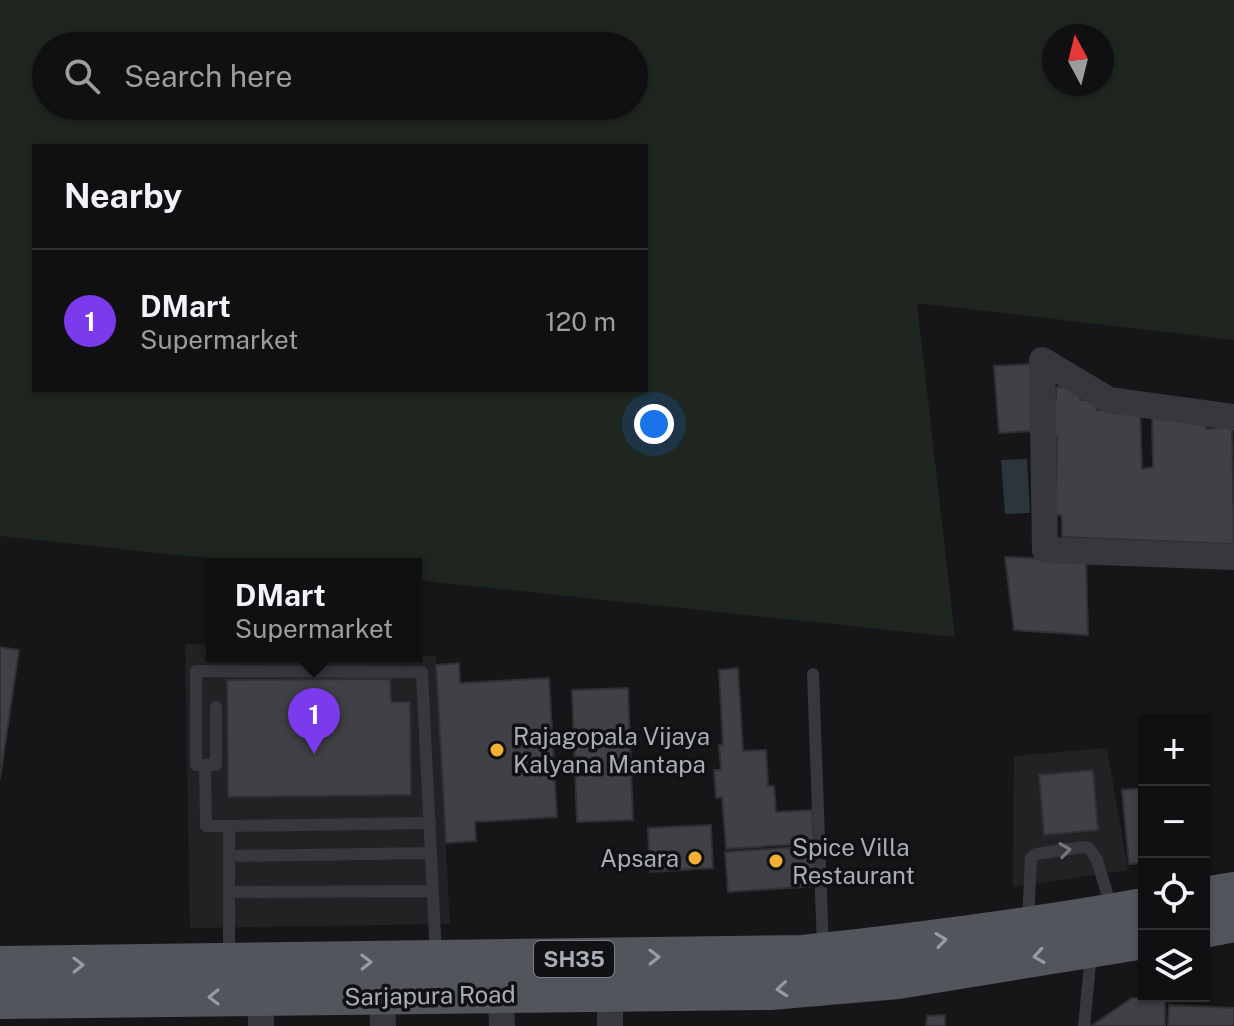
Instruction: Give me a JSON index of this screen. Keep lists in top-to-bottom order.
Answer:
{
  "streets": {
    "main road": ["SH35", "Sarjapura Road"]
  },
  "places": ["Rajagopala Vijaya Kalyana Mantapa", "Apsara", "Spice Villa Restaurant"],
  "north": "top",
  "page": {
    "search": "Search here",
    "heading": "Nearby",
    "list": [
      {
        "mark": "1",
        "name": "DMart",
        "note": "Supermarket",
        "value": "120 m"
      }
    ],
    "popup": ["DMart", "Supermarket"],
    "pins": "1",
    "map_buttons": ["+", "−"]
  }
}
